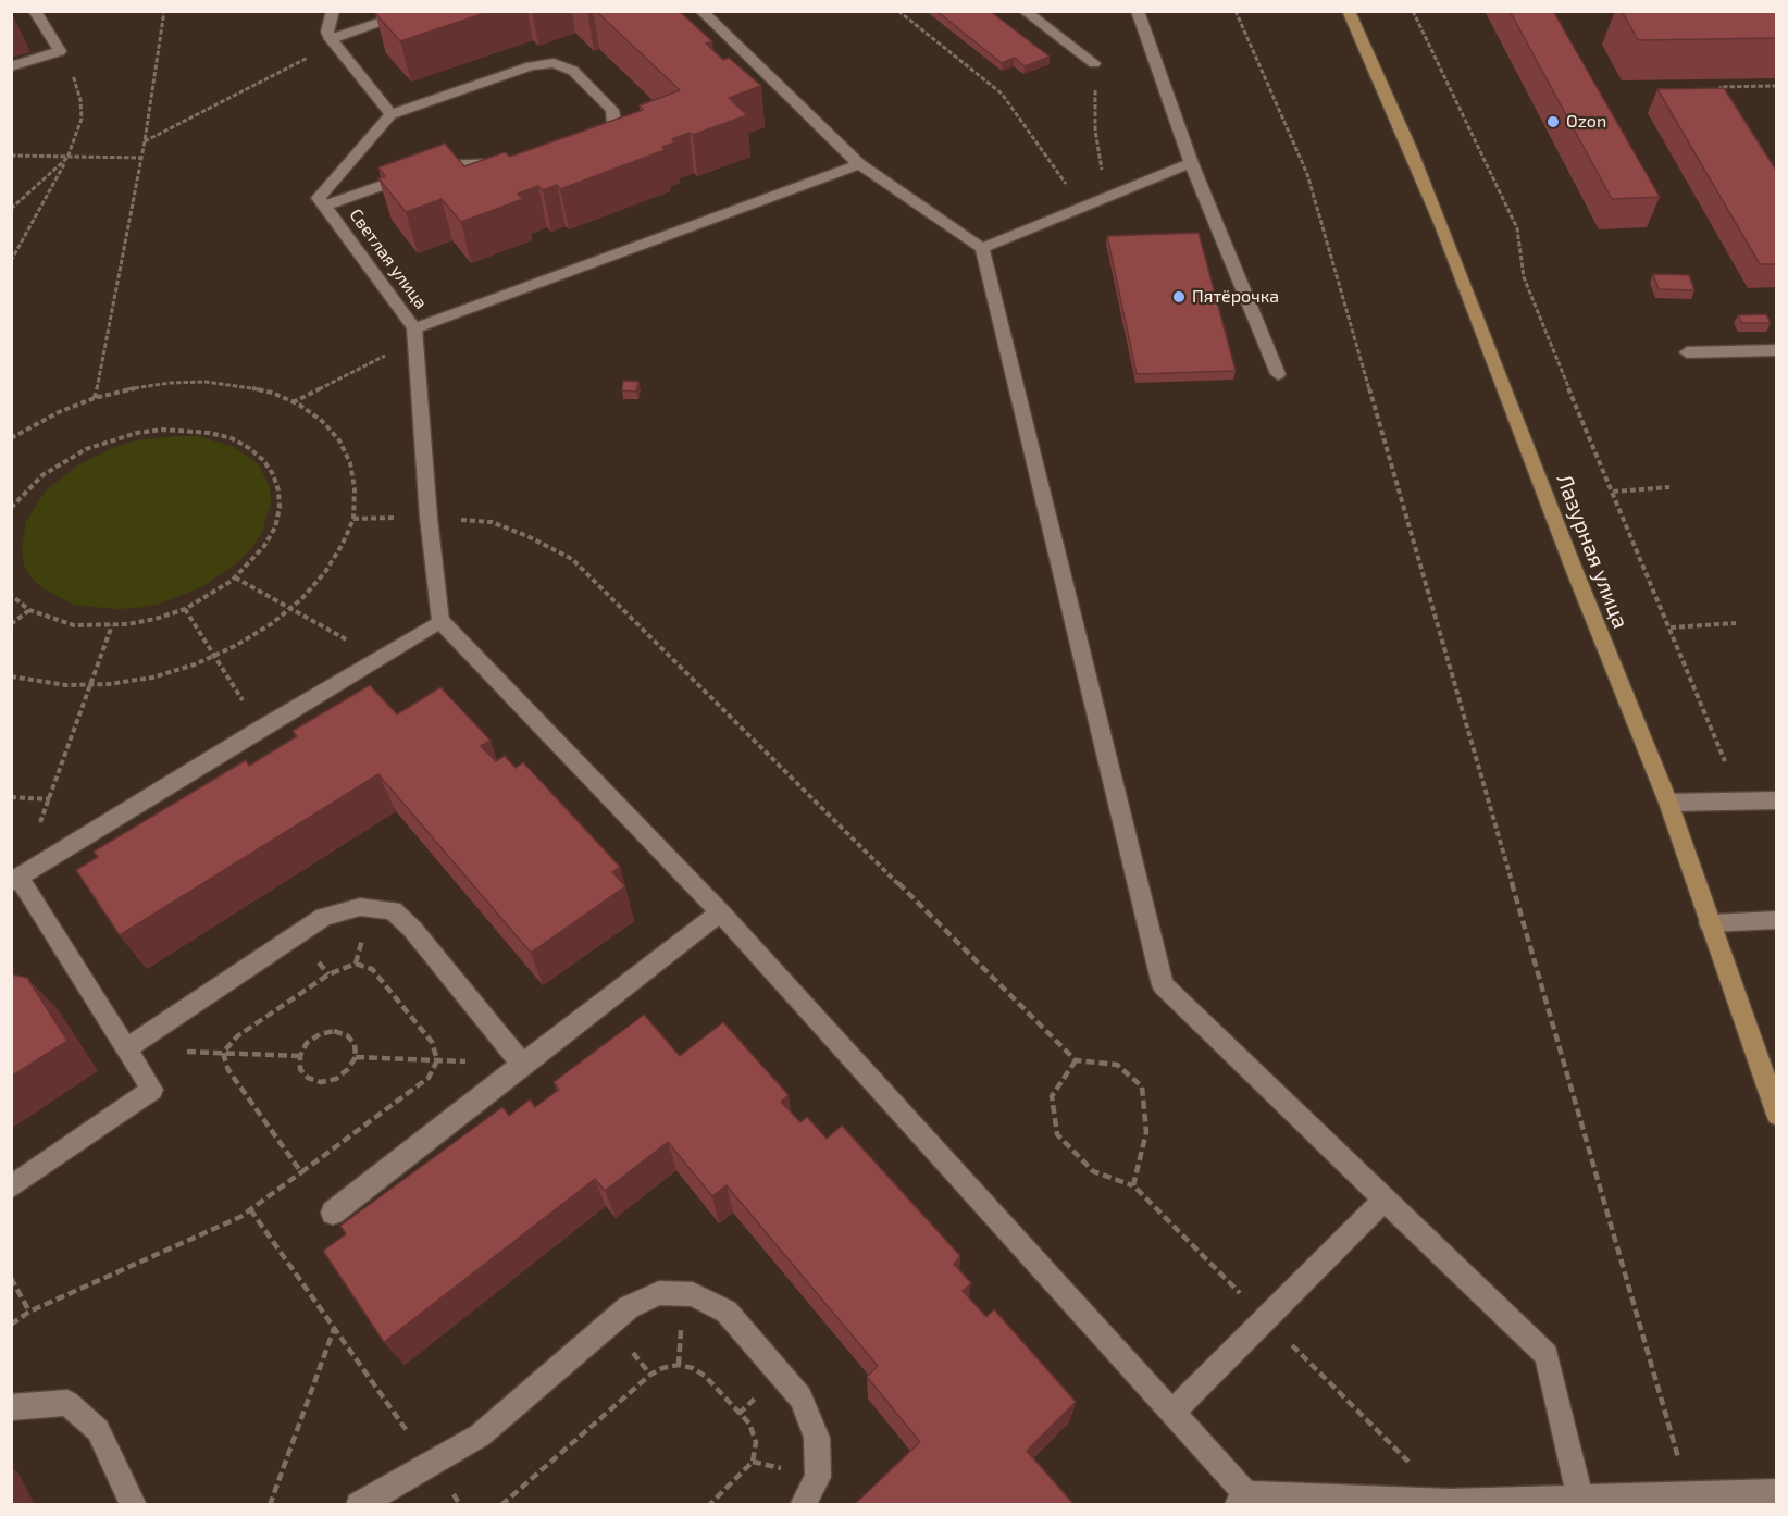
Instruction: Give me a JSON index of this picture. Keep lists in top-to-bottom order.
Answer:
{
  "streets": {
    "street": ["Светлая улица", "Лазурная улица"]
  },
  "places": ["Ozon", "Пятёрочка"]
}
